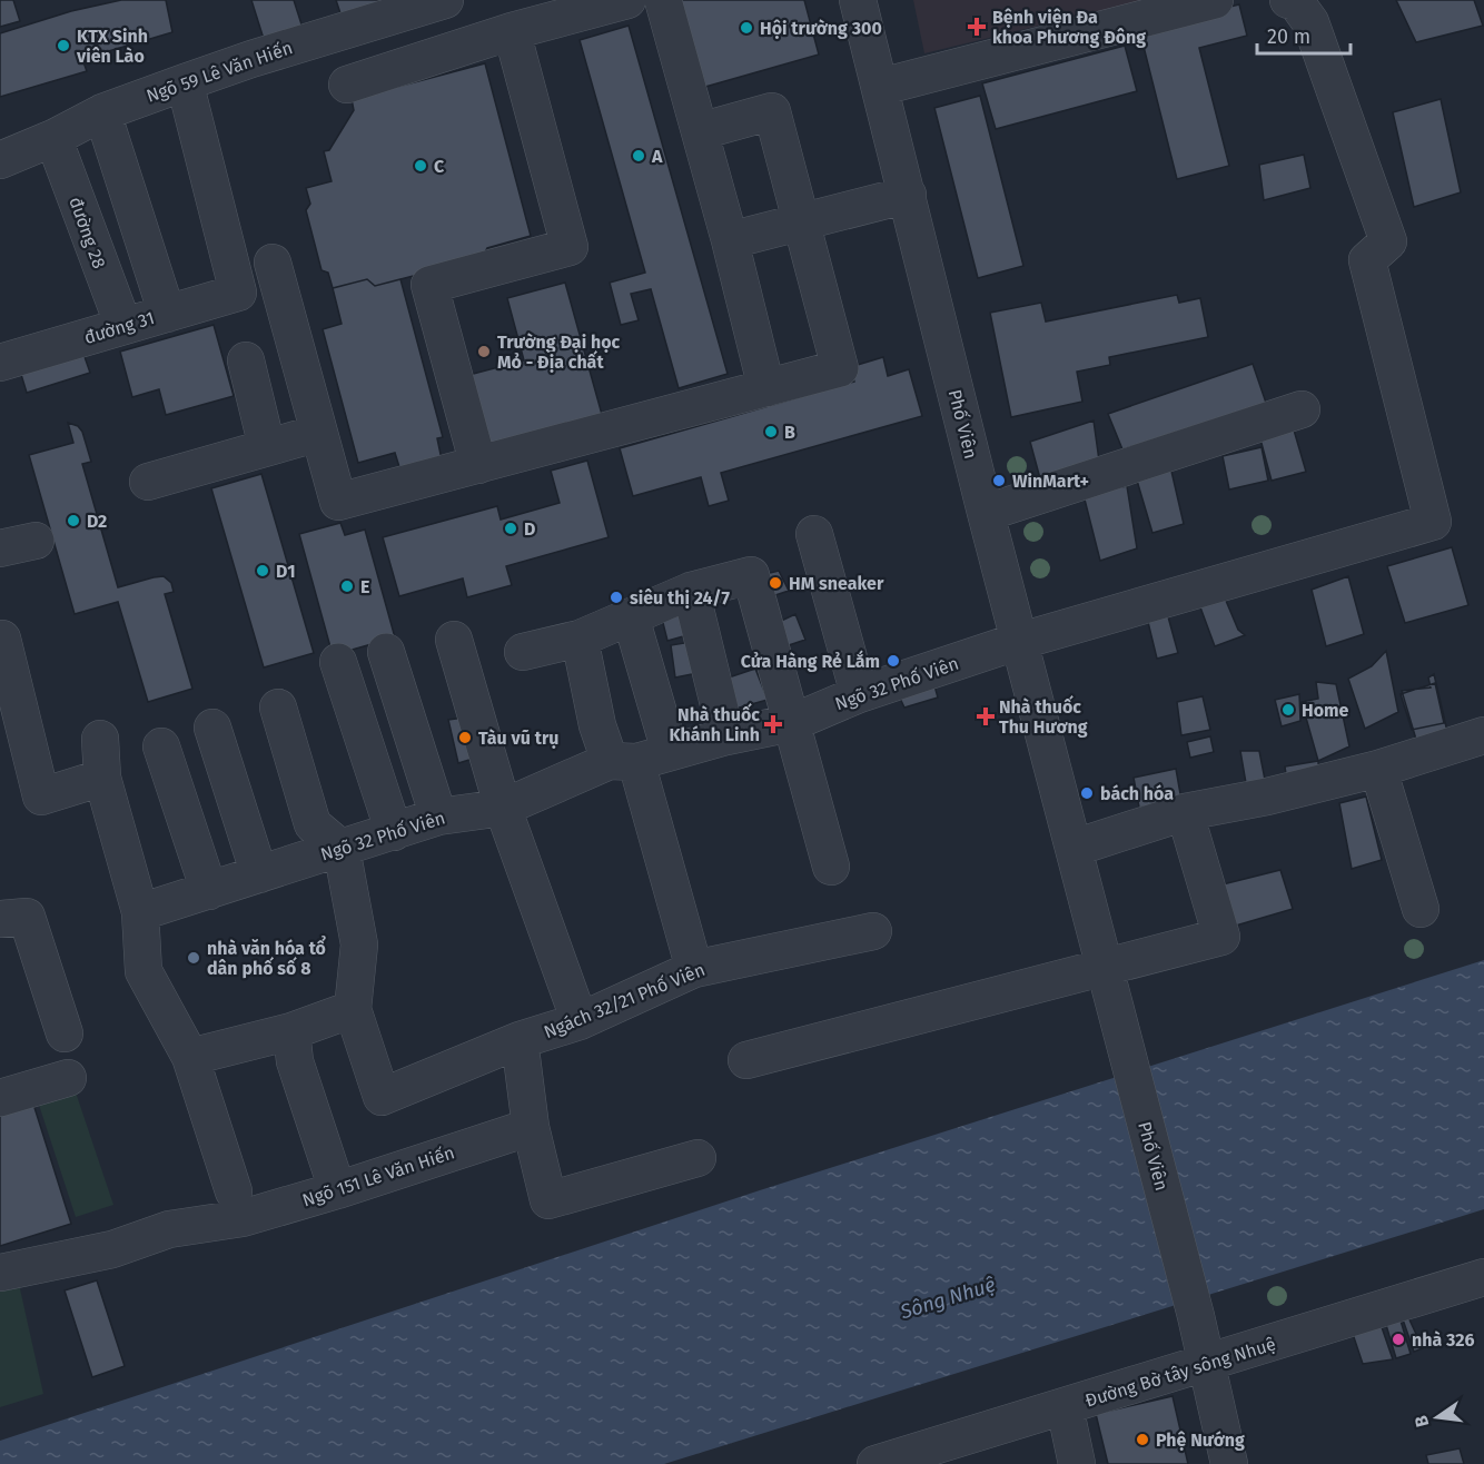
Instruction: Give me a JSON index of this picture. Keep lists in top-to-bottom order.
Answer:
{
  "streets": {
    "street": [
      "Ngõ 59 Lê Văn Hiến",
      "đường 28",
      "đường 31",
      "Phố Viên",
      "Ngõ 32 Phố Viên",
      "Ngách 32/21 Phố Viên",
      "Ngõ 151 Lê Văn Hiến",
      "Đường Bờ tây sông Nhuệ"
    ]
  },
  "crossings": [
    ["Ngõ 59 Lê Văn Hiến", "đường 28"],
    ["Ngõ 59 Lê Văn Hiến", "đường 31"],
    ["đường 28", "đường 31"],
    ["Phố Viên", "Ngõ 32 Phố Viên"],
    ["Phố Viên", "Đường Bờ tây sông Nhuệ"]
  ],
  "water": ["Sông Nhuệ"],
  "places": {
    "health": ["Bệnh viện Đa khoa Phương Đông", "Nhà thuốc Thu Hương", "Nhà thuốc Khánh Linh"],
    "other": [
      "Hội trường 300",
      "KTX Sinh viên Lào",
      "A",
      "C",
      "Trường Đại học Mỏ - Địa chất",
      "B",
      "WinMart+",
      "D2",
      "D",
      "D1",
      "HM sneaker",
      "E",
      "siêu thị 24/7",
      "Cửa Hàng Rẻ Lắm",
      "Home",
      "Tàu vũ trụ",
      "bách hóa",
      "nhà văn hóa tổ dân phố số 8",
      "nhà 326",
      "Phệ Nướng"
    ]
  },
  "scale_bar": "20 m",
  "north": "left"
}
